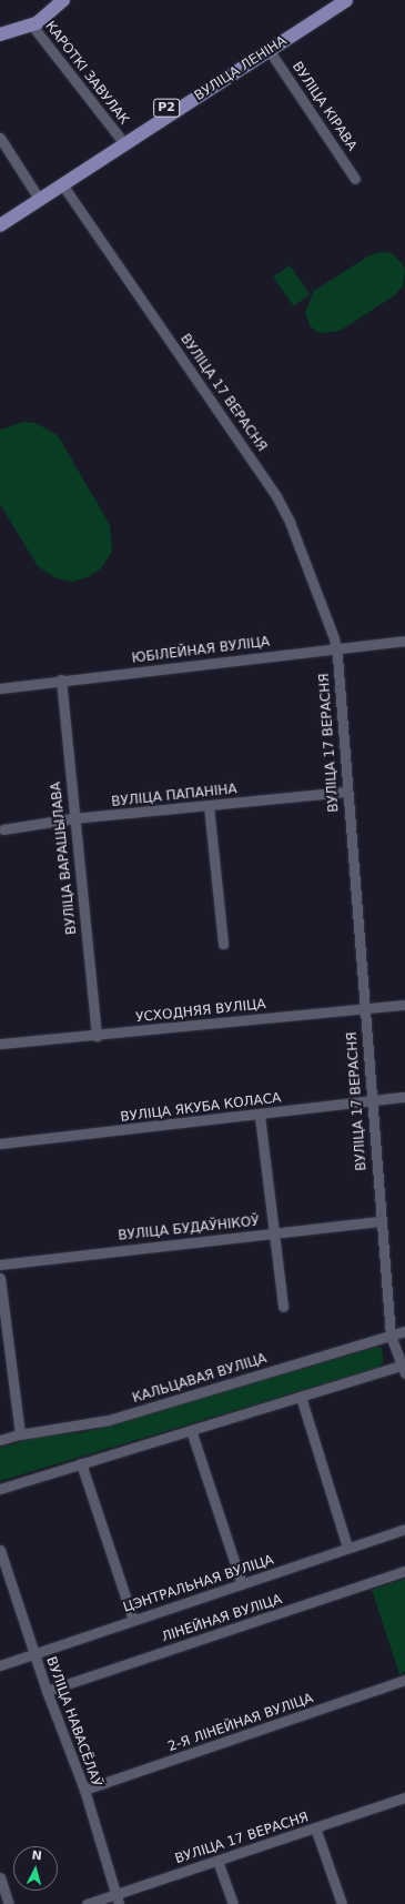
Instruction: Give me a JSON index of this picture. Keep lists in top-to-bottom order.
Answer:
{
  "streets": {
    "main road": ["ВУЛІЦА ЛЕНІНА", "Р2"],
    "street": [
      "КАРОТКІ ЗАВУЛАК",
      "ВУЛІЦА КІРАВА",
      "ВУЛІЦА 17 ВЕРАСНЯ",
      "ЮБІЛЕЙНАЯ ВУЛІЦА",
      "ВУЛІЦА ПАПАНІНА",
      "ВУЛІЦА ВАРАШЫЛАВА",
      "УСХОДНЯЯ ВУЛІЦА",
      "ВУЛІЦА ЯКУБА КОЛАСА",
      "ВУЛІЦА БУДАЎНІКОЎ",
      "КАЛЬЦАВАЯ ВУЛІЦА",
      "ЦЭНТРАЛЬНАЯ ВУЛІЦА",
      "ЛІНЕЙНАЯ ВУЛІЦА",
      "ВУЛІЦА НАВАСЁЛАЎ",
      "2-Я ЛІНЕЙНАЯ ВУЛІЦА"
    ]
  },
  "crossings": [
    ["ВУЛІЦА ЛЕНІНА", "КАРОТКІ ЗАВУЛАК"],
    ["ВУЛІЦА ЛЕНІНА", "ВУЛІЦА КІРАВА"],
    ["ВУЛІЦА ЛЕНІНА", "ВУЛІЦА 17 ВЕРАСНЯ"],
    ["ВУЛІЦА 17 ВЕРАСНЯ", "ЮБІЛЕЙНАЯ ВУЛІЦА"],
    ["ВУЛІЦА 17 ВЕРАСНЯ", "ВУЛІЦА ПАПАНІНА"],
    ["ВУЛІЦА 17 ВЕРАСНЯ", "УСХОДНЯЯ ВУЛІЦА"],
    ["ВУЛІЦА 17 ВЕРАСНЯ", "ВУЛІЦА ЯКУБА КОЛАСА"],
    ["ВУЛІЦА 17 ВЕРАСНЯ", "ВУЛІЦА БУДАЎНІКОЎ"],
    ["ВУЛІЦА 17 ВЕРАСНЯ", "КАЛЬЦАВАЯ ВУЛІЦА"],
    ["ВУЛІЦА 17 ВЕРАСНЯ", "ВУЛІЦА НАВАСЁЛАЎ"],
    ["ЮБІЛЕЙНАЯ ВУЛІЦА", "ВУЛІЦА ВАРАШЫЛАВА"],
    ["ВУЛІЦА ПАПАНІНА", "ВУЛІЦА ВАРАШЫЛАВА"],
    ["ВУЛІЦА ВАРАШЫЛАВА", "УСХОДНЯЯ ВУЛІЦА"],
    ["ЦЭНТРАЛЬНАЯ ВУЛІЦА", "ВУЛІЦА НАВАСЁЛАЎ"],
    ["ЛІНЕЙНАЯ ВУЛІЦА", "ВУЛІЦА НАВАСЁЛАЎ"],
    ["ВУЛІЦА НАВАСЁЛАЎ", "2-Я ЛІНЕЙНАЯ ВУЛІЦА"]
  ],
  "north": "top"
}
